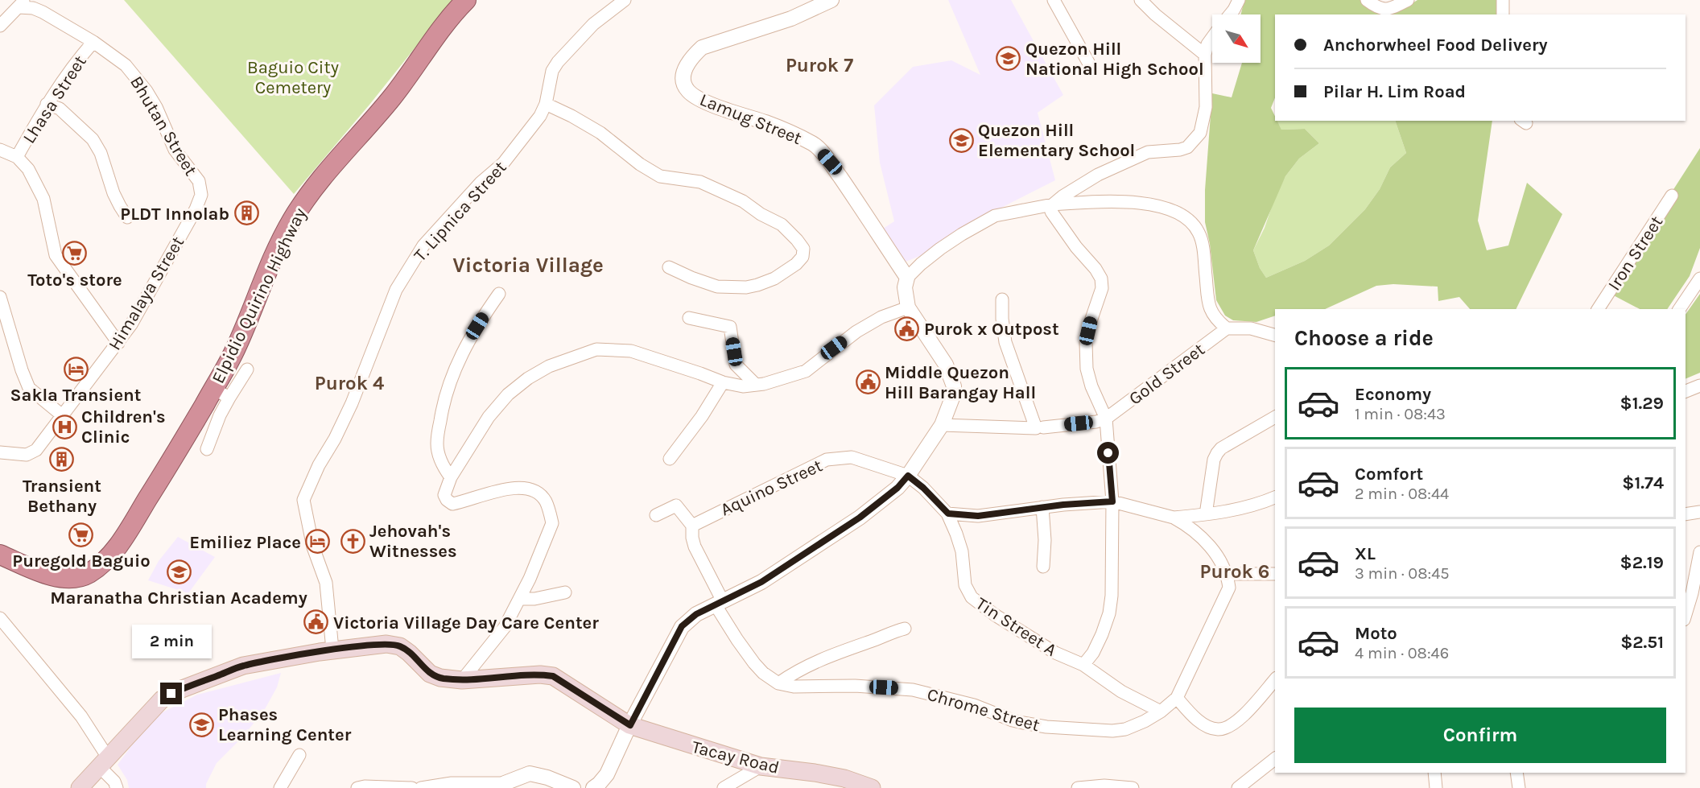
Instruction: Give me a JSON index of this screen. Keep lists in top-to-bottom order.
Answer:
{
  "streets": {
    "highway": ["Elpidio Quirino Highway"],
    "main road": ["Tacay Road"],
    "street": [
      "Lhasa Street",
      "Lamug Street",
      "Bhutan Street",
      "T. Lipnica Street",
      "Iron Street",
      "Himalaya Street",
      "Gold Street",
      "Aquino Street",
      "Tin Street A",
      "Chrome Street"
    ]
  },
  "crossings": [
    ["Lhasa Street", "Bhutan Street"],
    ["Bhutan Street", "Himalaya Street"],
    ["T. Lipnica Street", "Tacay Road"],
    ["Aquino Street", "Tin Street A"],
    ["Tin Street A", "Chrome Street"]
  ],
  "districts": [
    "Purok 7",
    "Victoria Village",
    "Purok 4",
    "Purok 6"
  ],
  "parks": ["Baguio City Cemetery"],
  "places": {
    "school or university": [
      "Quezon Hill National High School",
      "Quezon Hill Elementary School",
      "Maranatha Christian Academy",
      "Phases Learning Center"
    ],
    "building": ["PLDT Innolab", "Transient Bethany"],
    "supermarket": ["Toto's store", "Puregold Baguio"],
    "public building": ["Purok x Outpost", "Middle Quezon Hill Barangay Hall", "Victoria Village Day Care Center"],
    "hotel": ["Sakla Transient", "Emiliez Place"],
    "hospital": ["Children's Clinic"],
    "church": ["Jehovah's Witnesses"]
  },
  "north": "bottom right",
  "page": {
    "banner": ["Anchorwheel Food Delivery", "Pilar H. Lim Road"],
    "heading": "Choose a ride",
    "list": [
      {
        "name": "Economy",
        "note": "1 min · 08:43",
        "value": "$1.29"
      },
      {
        "name": "Comfort",
        "note": "2 min · 08:44",
        "value": "$1.74"
      },
      {
        "name": "XL",
        "note": "3 min · 08:45",
        "value": "$2.19"
      },
      {
        "name": "Moto",
        "note": "4 min · 08:46",
        "value": "$2.51"
      }
    ],
    "bubble": "2 min",
    "buttons": "Confirm"
  }
}
